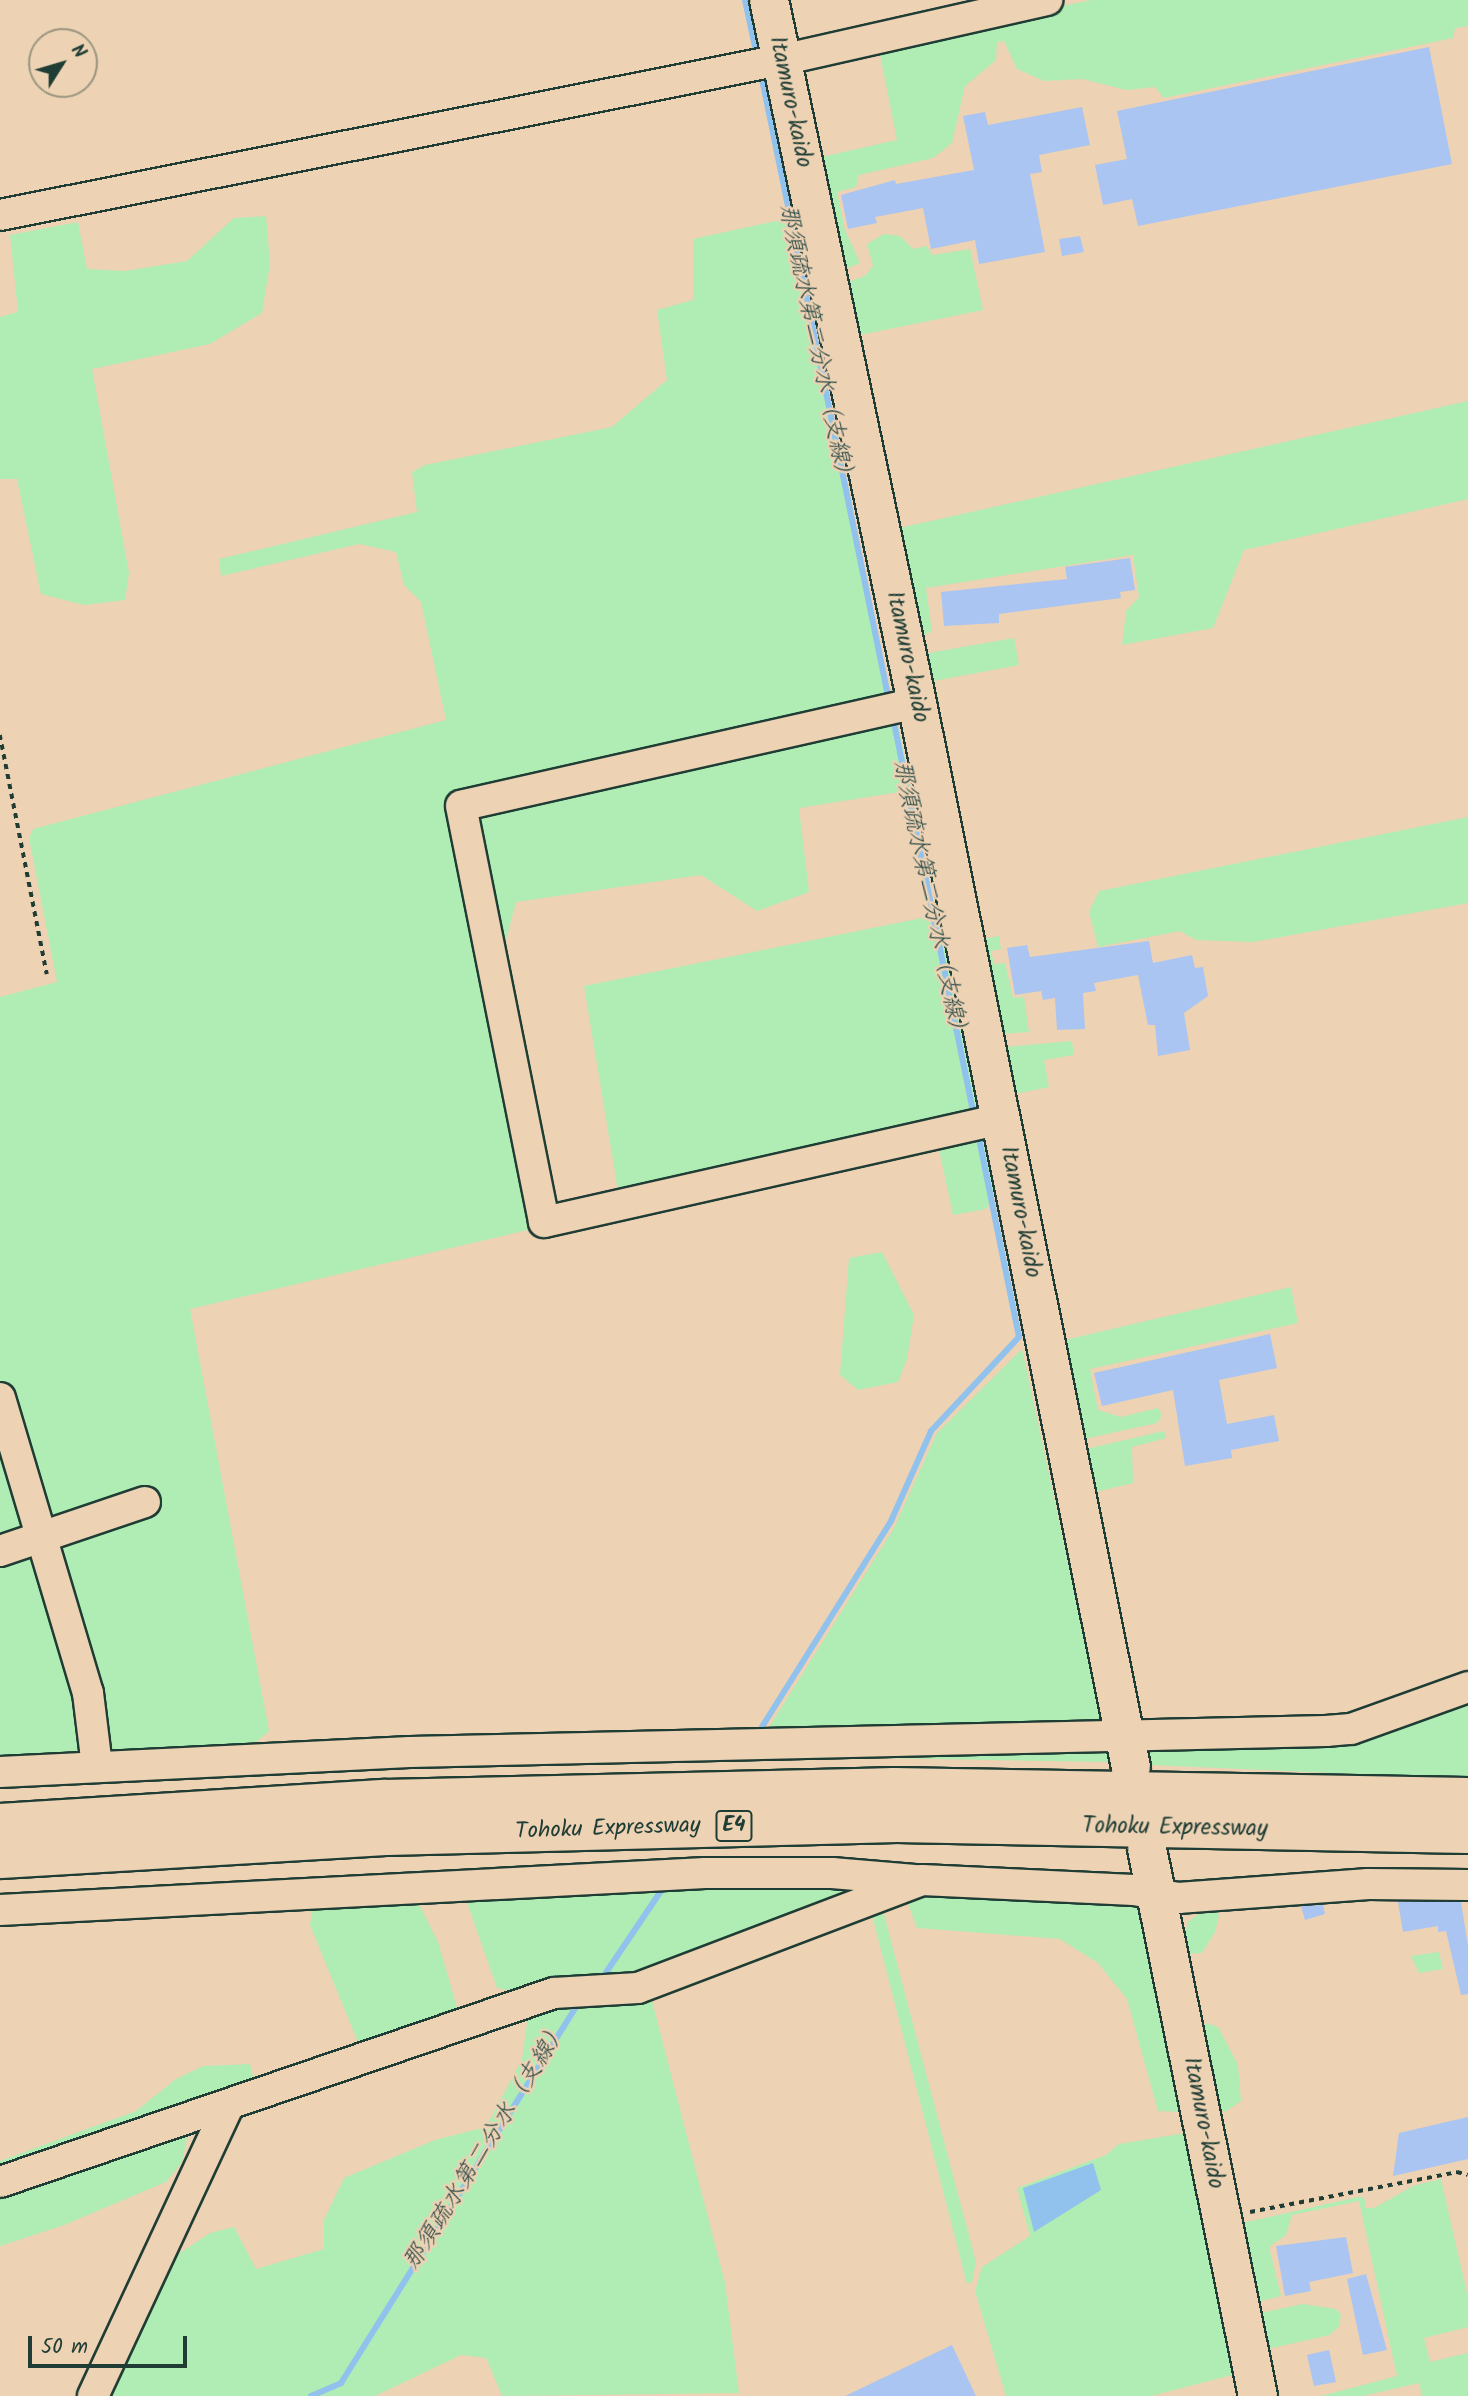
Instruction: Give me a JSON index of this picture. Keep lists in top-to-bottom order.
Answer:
{
  "streets": {
    "main road": ["Itamuro-kaido", "E4", "Tohoku Expressway"]
  },
  "water": ["那須疏水第二分水（支線）"],
  "scale_bar": "50 m",
  "north": "top right"
}
